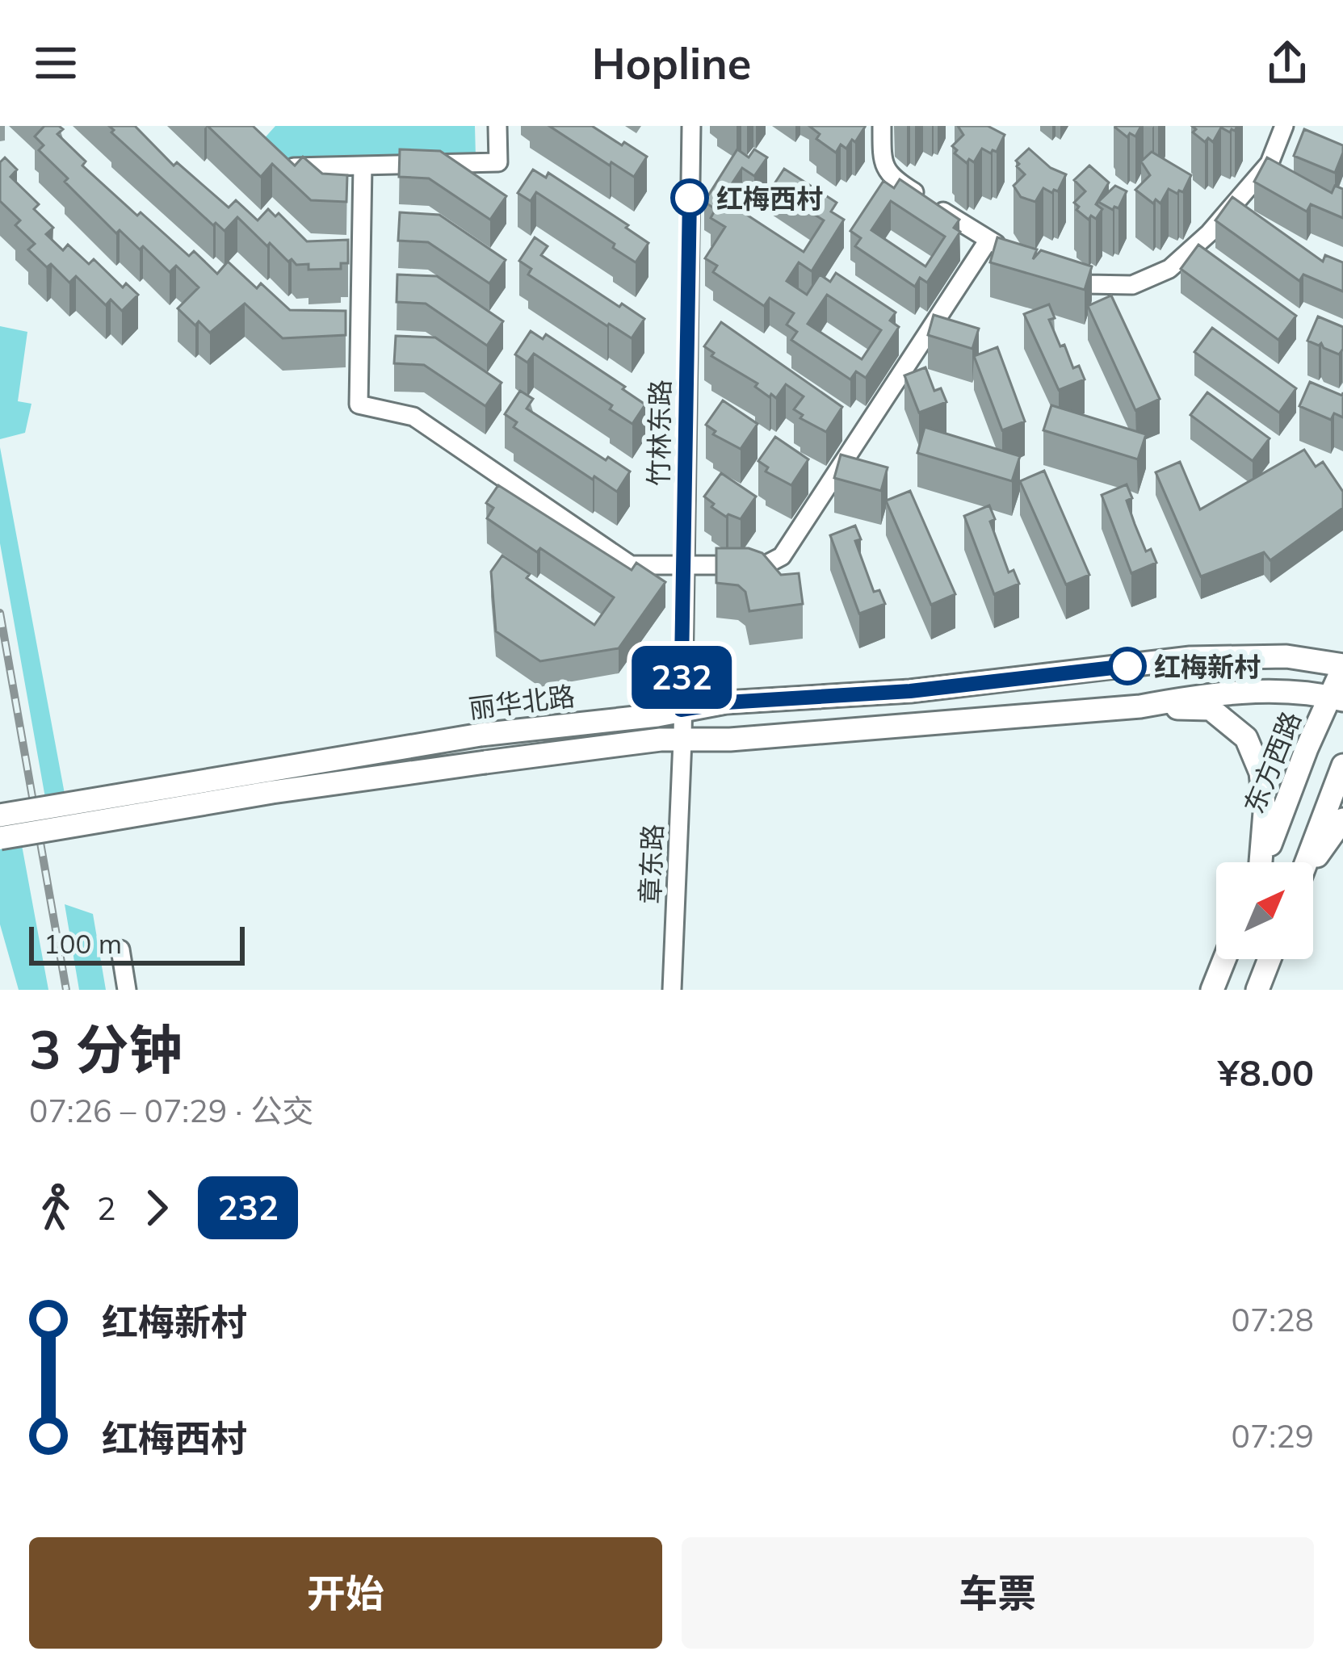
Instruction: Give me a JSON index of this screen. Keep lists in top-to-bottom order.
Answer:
{
  "streets": {
    "main road": ["丽华北路", "东方西路"],
    "street": ["竹林东路", "章东路"]
  },
  "crossings": [
    ["竹林东路", "丽华北路"],
    ["竹林东路", "章东路"],
    ["丽华北路", "东方西路"],
    ["丽华北路", "章东路"]
  ],
  "places": ["红梅西村", "红梅新村"],
  "lines": ["bus line 232"],
  "scale_bar": "100 m",
  "north": "top right",
  "page": {
    "header": "Hopline",
    "on_map": "232",
    "scale": "100 m",
    "heading": ["3 分钟", "07:26 – 07:29 · 公交", "¥8.00"],
    "legs": ["2", "232"],
    "list": [
      {
        "name": "红梅新村",
        "value": "07:28"
      },
      {
        "name": "红梅西村",
        "value": "07:29"
      }
    ],
    "buttons": ["开始", "车票"]
  }
}
